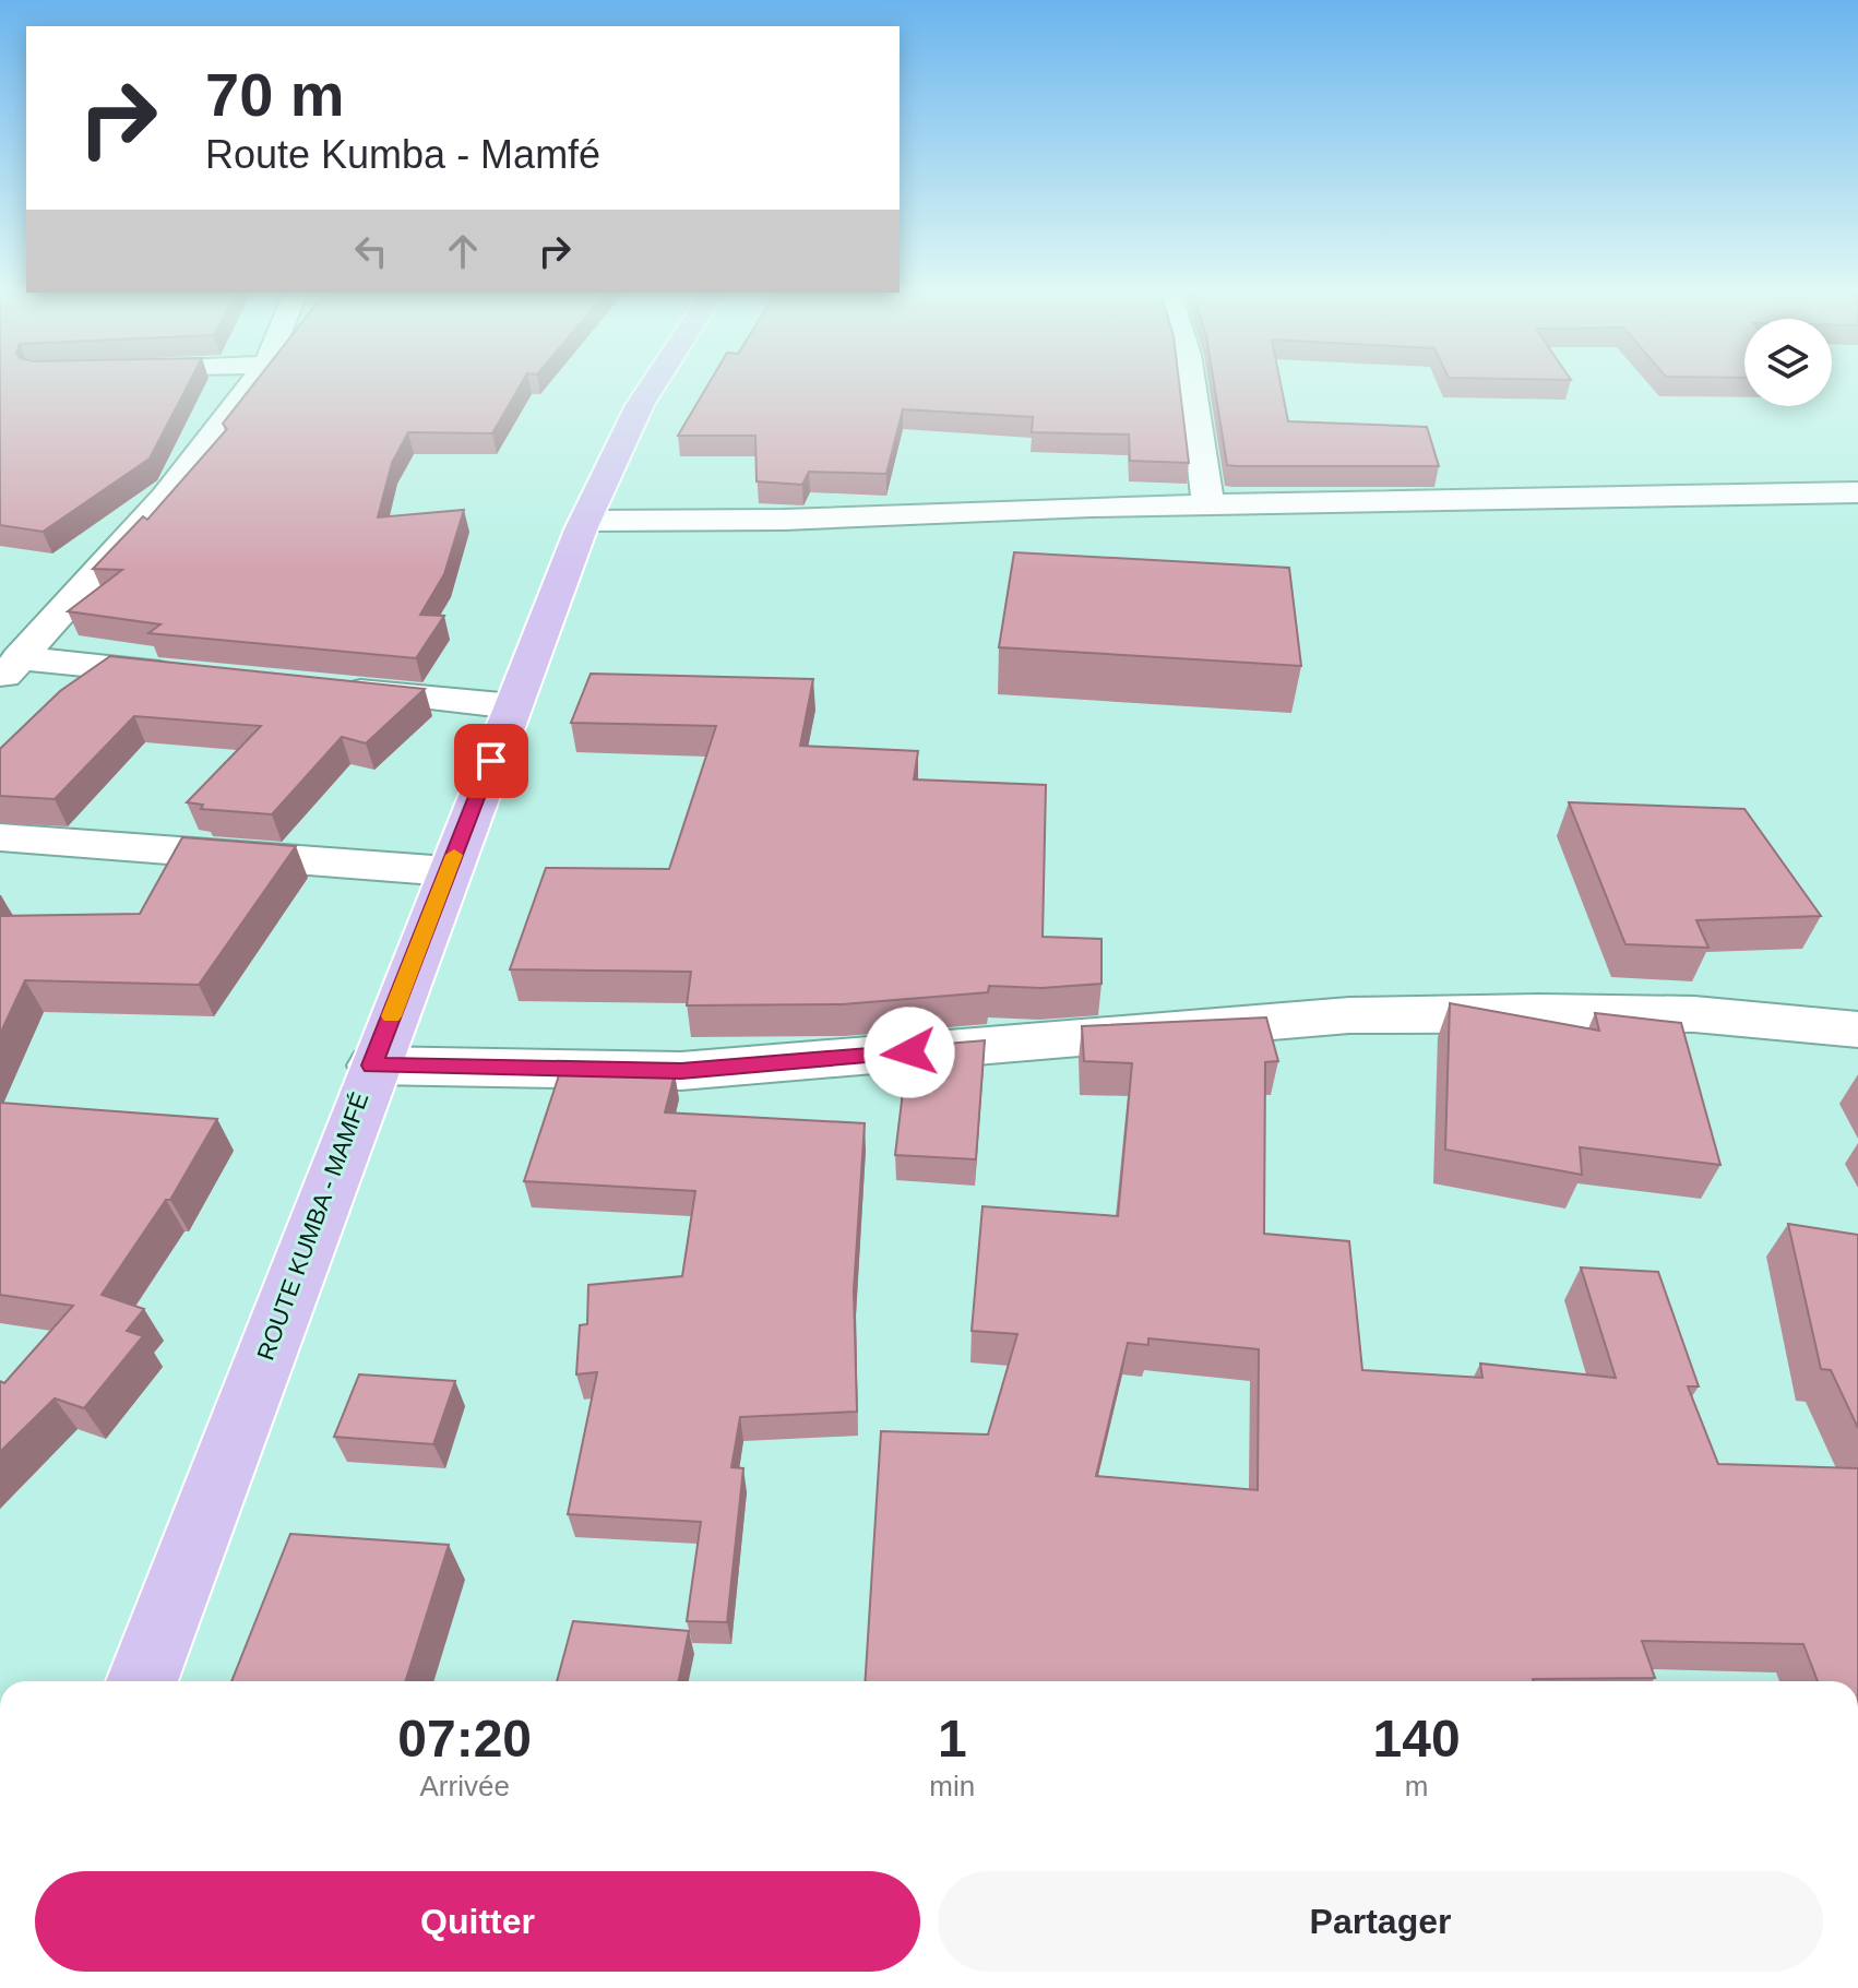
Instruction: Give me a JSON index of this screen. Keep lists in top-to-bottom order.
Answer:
{
  "streets": {
    "highway": ["ROUTE KUMBA - MAMFÉ"]
  },
  "page": {
    "turn": ["70 m", "Route Kumba - Mamfé"],
    "eta": [
      "07:20",
      "Arrivée",
      "1",
      "min",
      "140",
      "m"
    ],
    "buttons": ["Quitter", "Partager"]
  }
}
